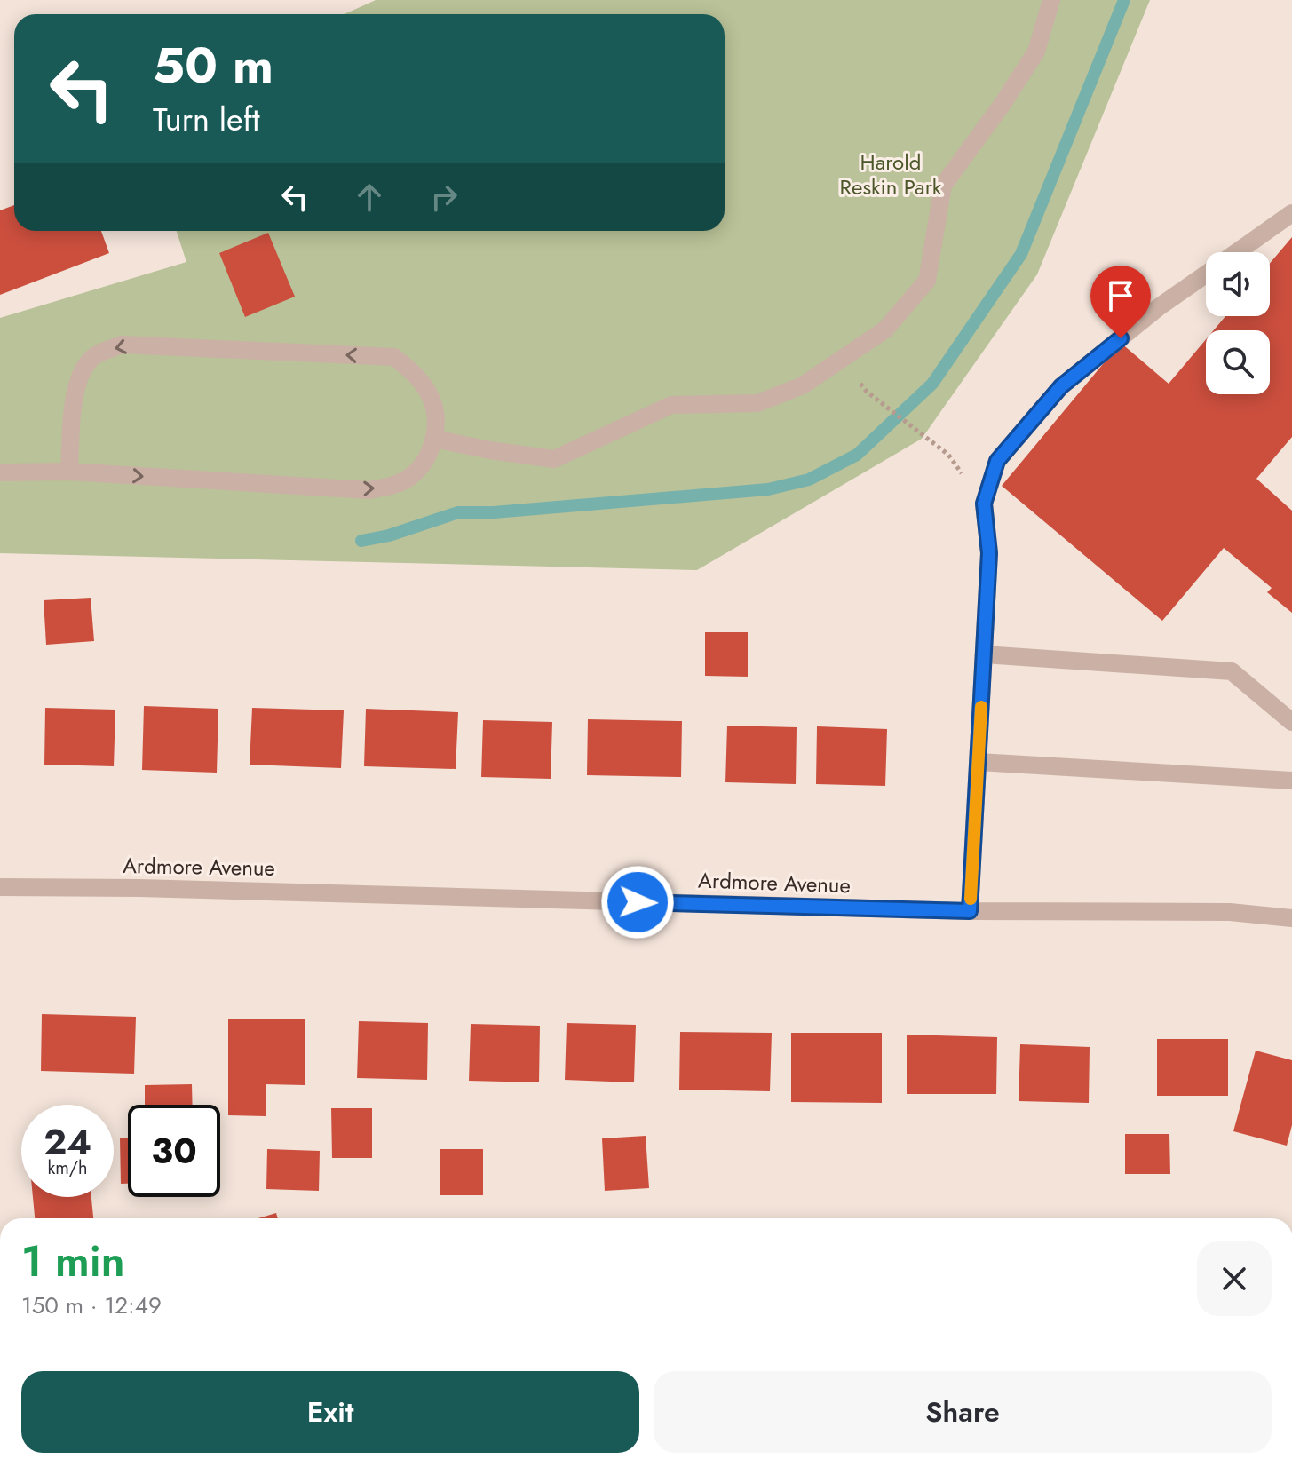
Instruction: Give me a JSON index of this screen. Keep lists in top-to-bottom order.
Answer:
{
  "streets": {
    "street": ["Ardmore Avenue"]
  },
  "parks": ["Harold Reskin Park"],
  "page": {
    "turn": ["50 m", "Turn left"],
    "speed": "24 km/h",
    "limit": "30",
    "heading": ["1 min", "150 m · 12:49"],
    "buttons": ["Exit", "Share"]
  }
}
